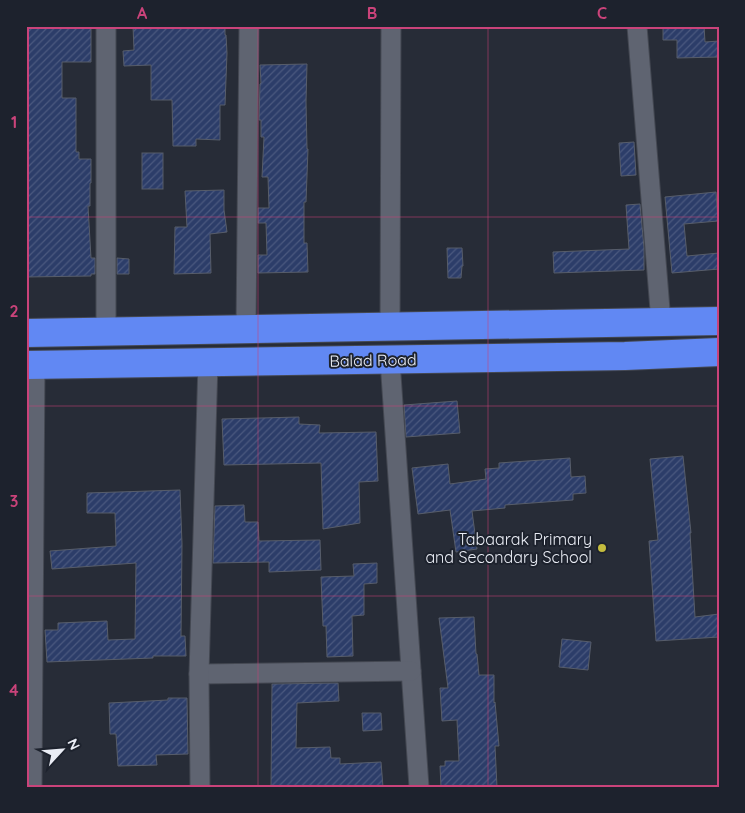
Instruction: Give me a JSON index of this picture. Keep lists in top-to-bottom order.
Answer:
{
  "streets": {
    "highway": ["Balad Road"]
  },
  "places": ["Tabaarak Primary and Secondary School"],
  "north": "top right",
  "grid": {
    "columns": ["A", "B", "C"],
    "rows": [
      "1",
      "2",
      "3",
      "4"
    ]
  }
}
